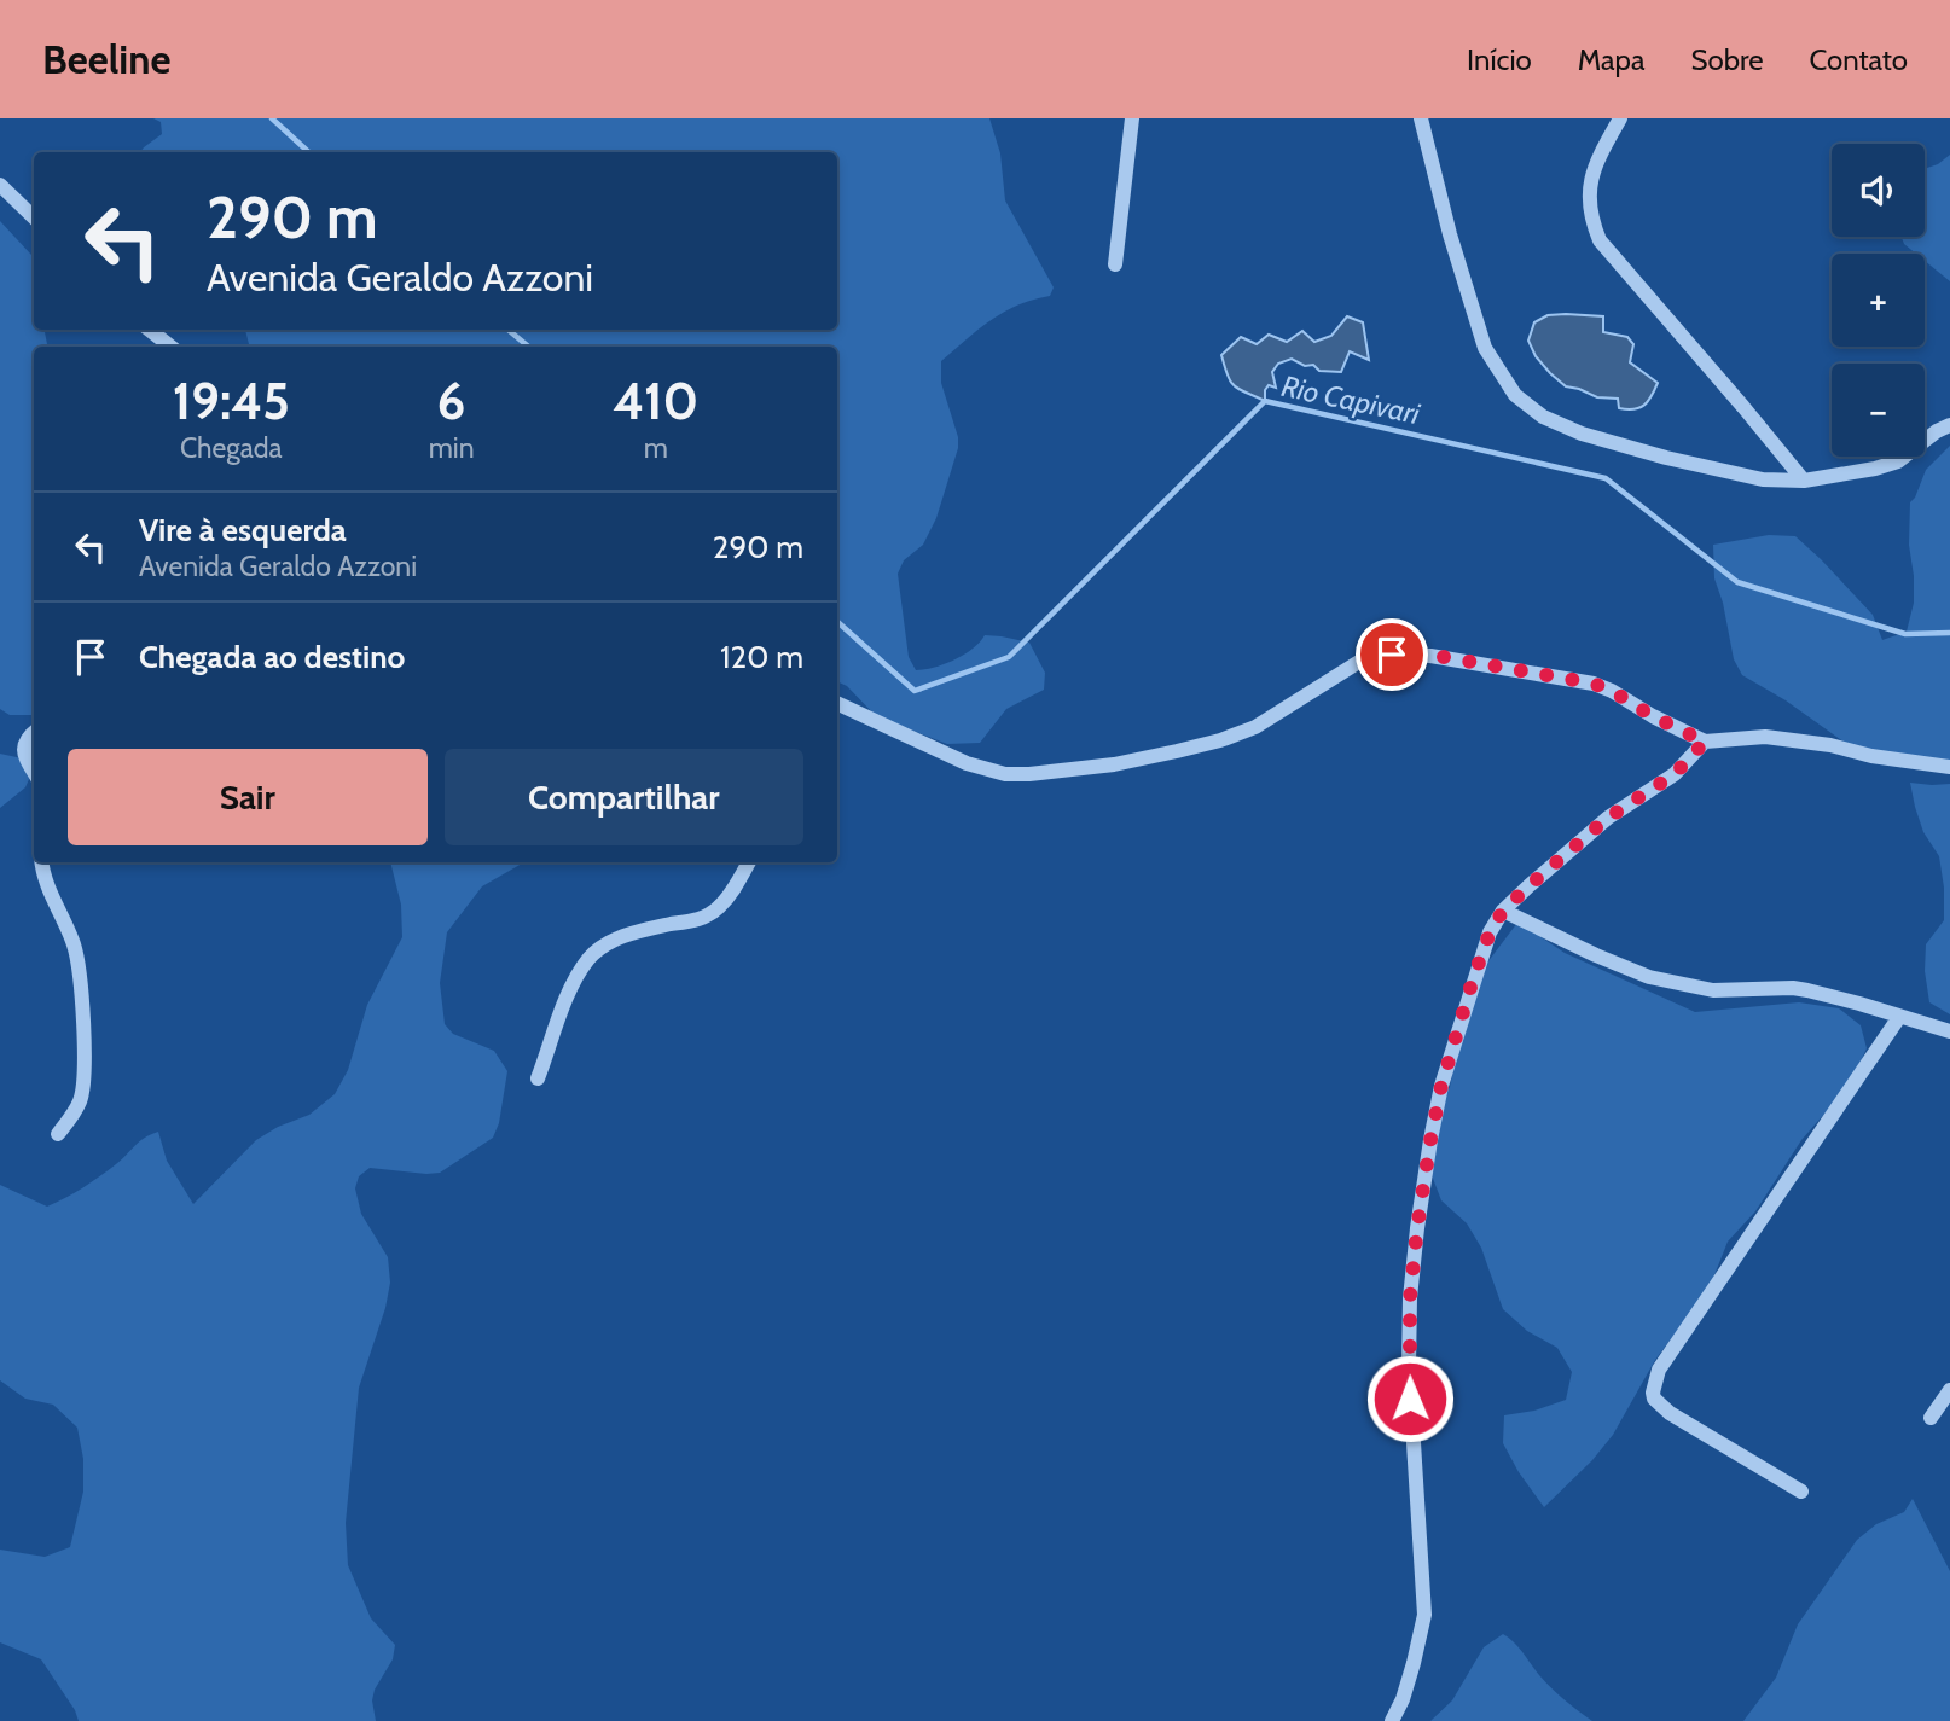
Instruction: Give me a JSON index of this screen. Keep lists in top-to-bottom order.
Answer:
{
  "water": ["Rio Capivari"],
  "page": {
    "header": "Beeline",
    "nav": [
      "Início",
      "Mapa",
      "Sobre",
      "Contato"
    ],
    "map_buttons": ["+", "−"],
    "turn": ["290 m", "Avenida Geraldo Azzoni"],
    "eta": [
      "19:45",
      "Chegada",
      "6",
      "min",
      "410",
      "m"
    ],
    "list": [
      {
        "name": "Vire à esquerda",
        "note": "Avenida Geraldo Azzoni",
        "value": "290 m"
      },
      {
        "name": "Chegada ao destino",
        "value": "120 m"
      }
    ],
    "buttons": ["Sair", "Compartilhar"]
  }
}
